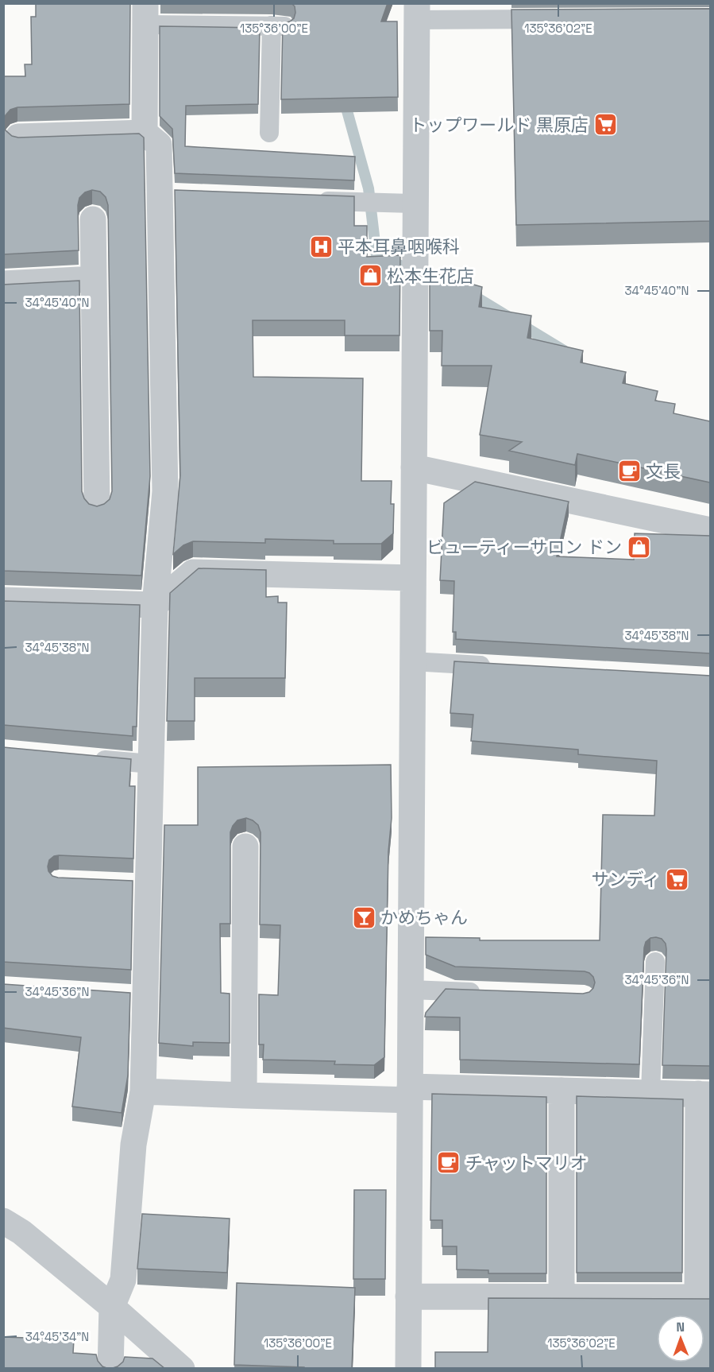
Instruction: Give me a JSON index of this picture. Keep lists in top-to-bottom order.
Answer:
{
  "places": {
    "supermarket": ["トップワールド 黒原店", "サンディ"],
    "hospital": ["平本耳鼻咽喉科"],
    "shop": ["松本生花店", "ビューティーサロン ドン"],
    "cafe": ["文長", "チャットマリオ"],
    "bar": ["かめちゃん"]
  },
  "north": "top",
  "coordinates": [
    "135°36'02\"E",
    "135°36'00\"E",
    "34°45'40\"N",
    "34°45'38\"N",
    "34°45'36\"N",
    "34°45'34\"N"
  ]
}
